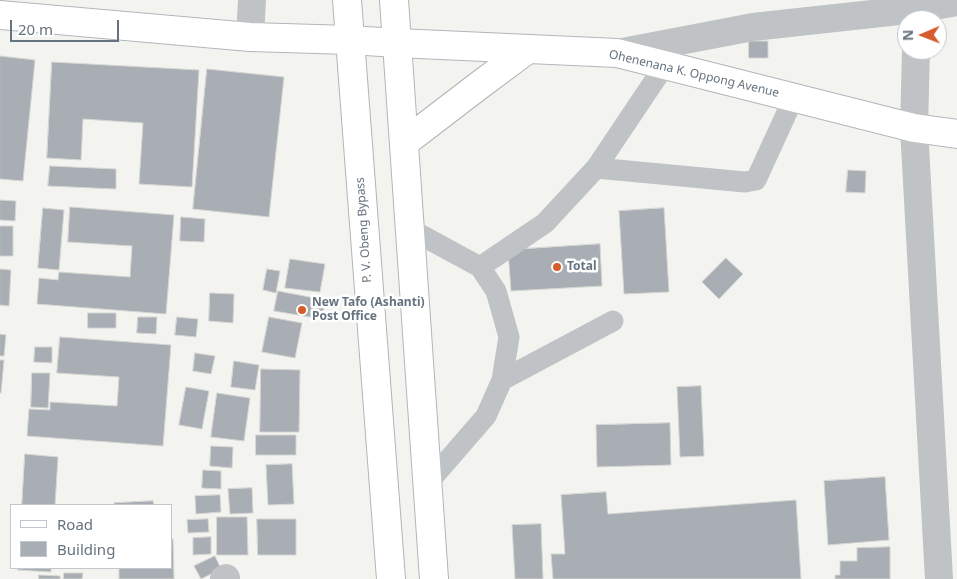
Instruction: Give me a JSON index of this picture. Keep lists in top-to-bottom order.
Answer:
{
  "streets": {
    "main road": ["Ohenenana K. Oppong Avenue", "P. V. Obeng Bypass"]
  },
  "crossings": [
    ["Ohenenana K. Oppong Avenue", "P. V. Obeng Bypass"]
  ],
  "places": ["Total", "New Tafo (Ashanti) Post Office"],
  "legend": ["Road", "Building"],
  "scale_bar": "20 m",
  "north": "left"
}
